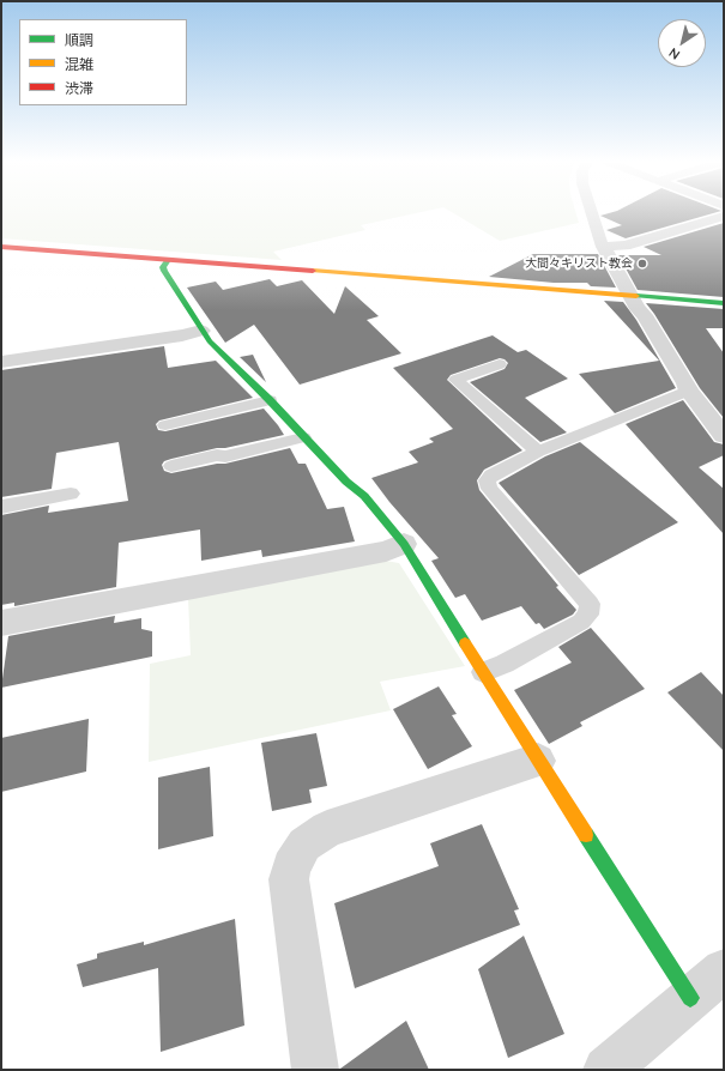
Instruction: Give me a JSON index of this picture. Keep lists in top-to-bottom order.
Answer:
{
  "places": ["大間々キリスト教会"],
  "legend": ["順調", "混雑", "渋滞"],
  "north": "bottom left"
}
